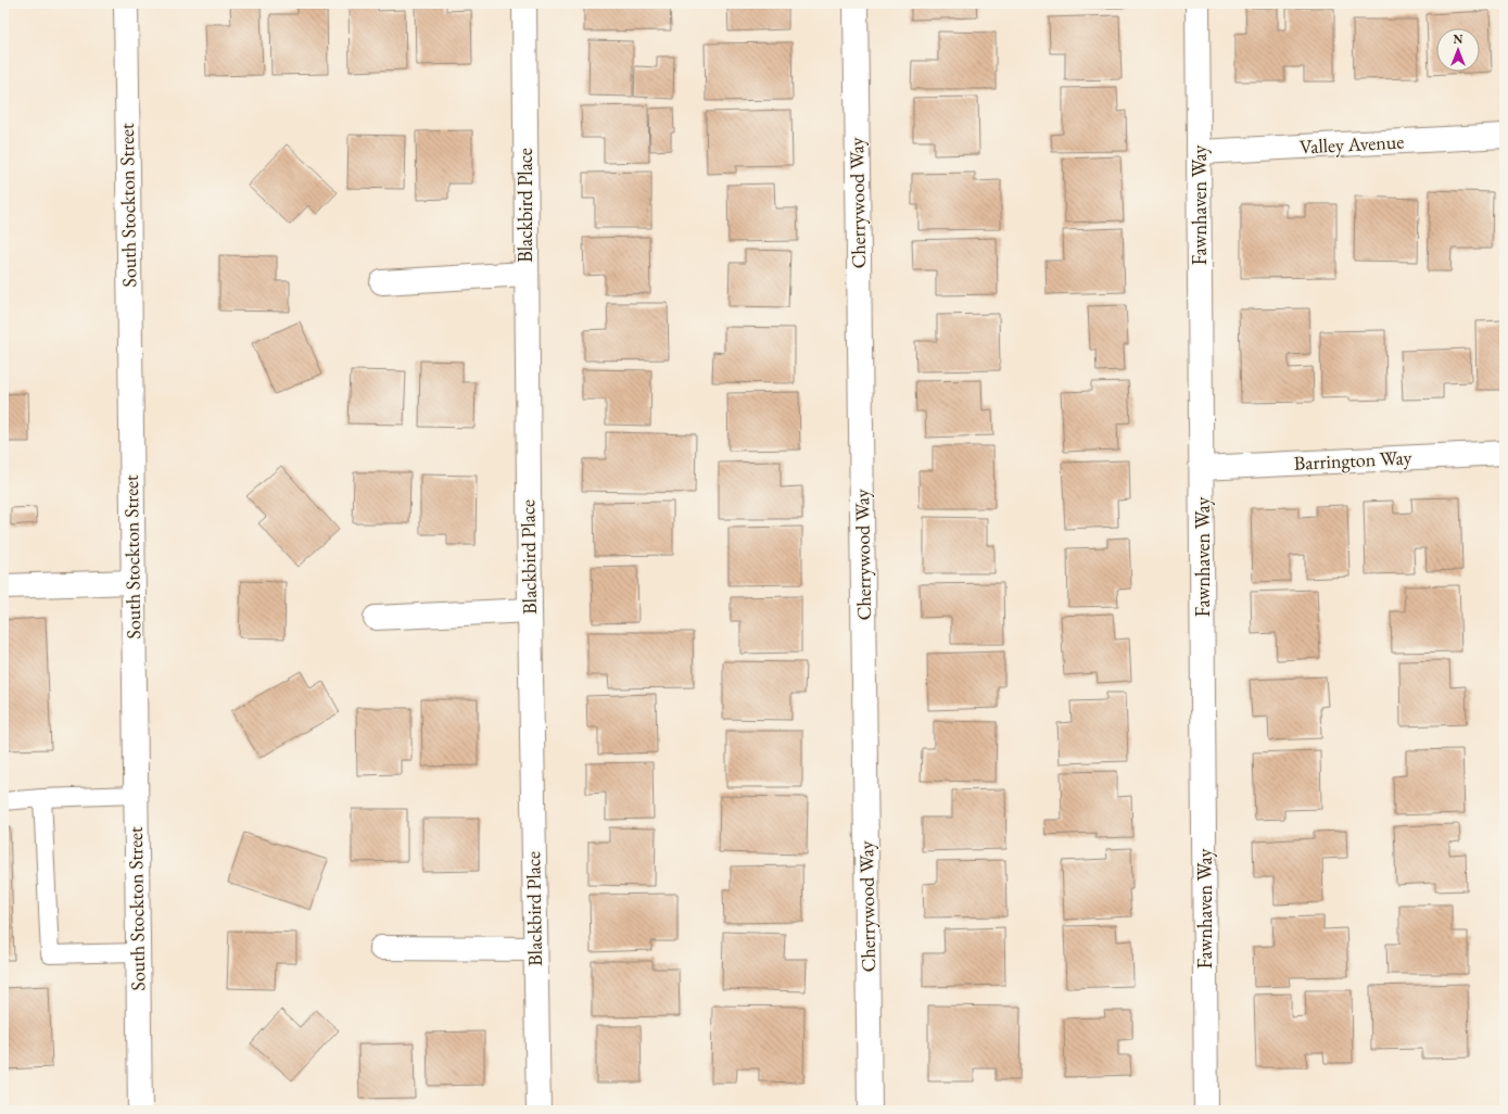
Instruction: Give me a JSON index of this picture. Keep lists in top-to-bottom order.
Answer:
{
  "streets": {
    "street": [
      "Valley Avenue",
      "Cherrywood Way",
      "South Stockton Street",
      "Blackbird Place",
      "Fawnhaven Way",
      "Barrington Way"
    ]
  },
  "crossings": [
    ["Valley Avenue", "Fawnhaven Way"],
    ["Fawnhaven Way", "Barrington Way"]
  ],
  "north": "top"
}
